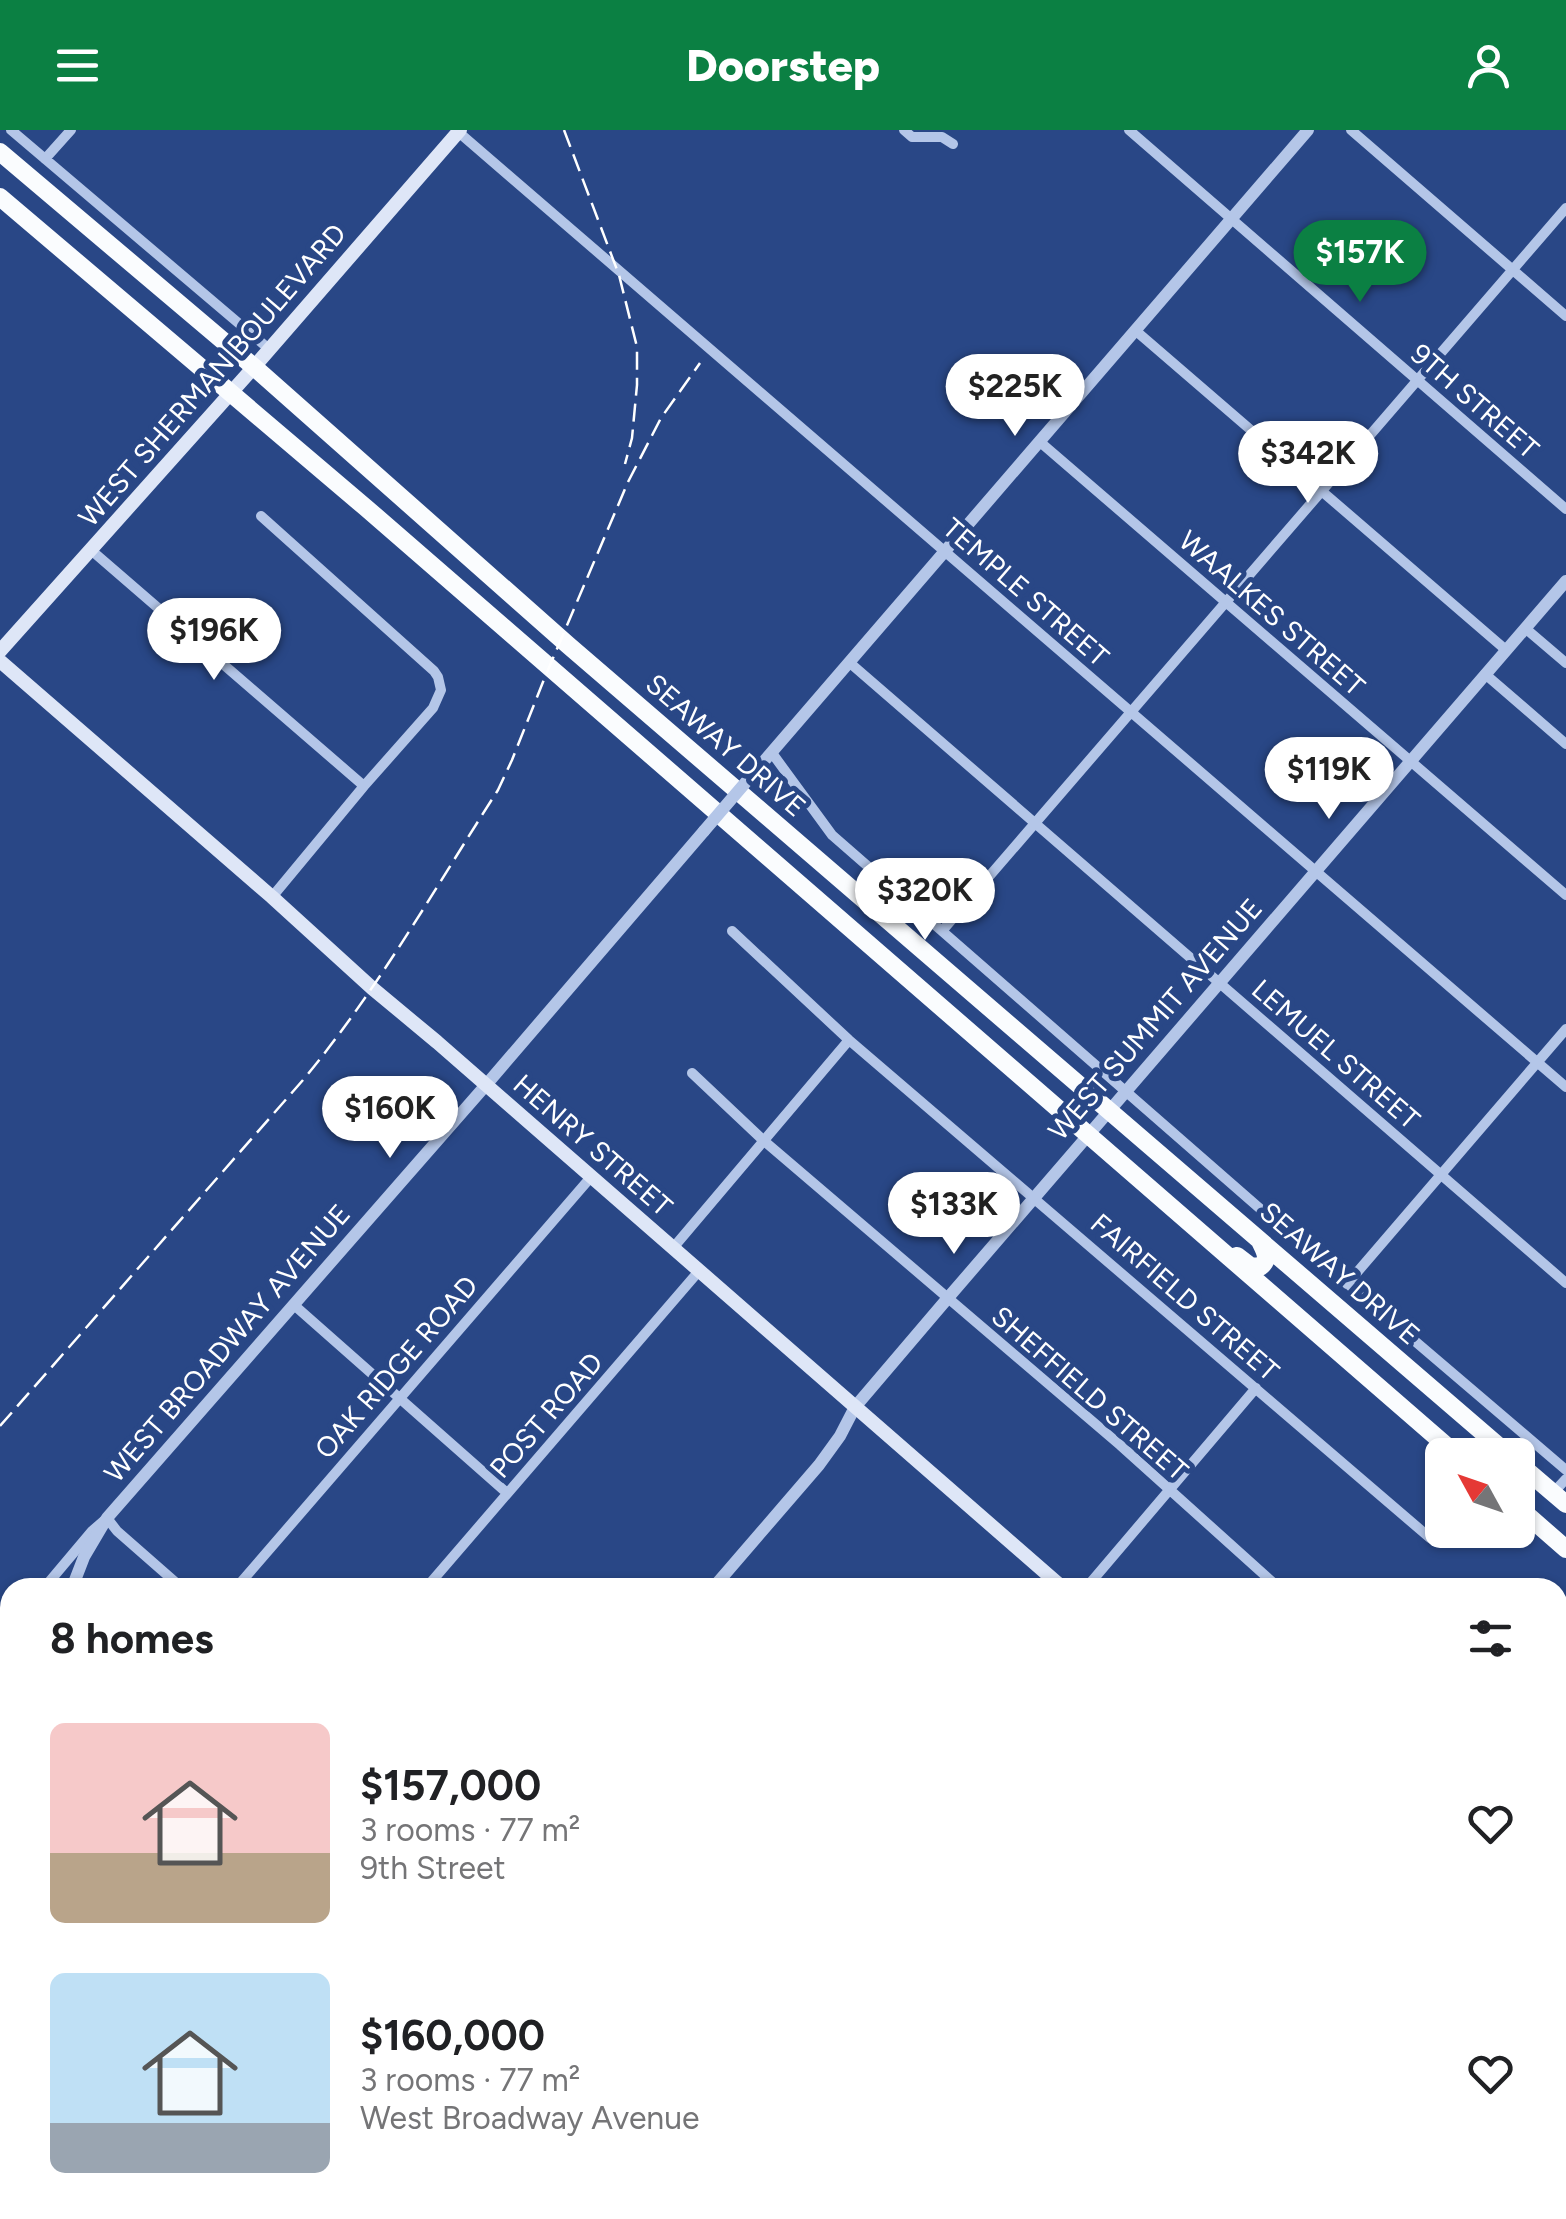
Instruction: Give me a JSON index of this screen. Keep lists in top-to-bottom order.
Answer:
{
  "streets": {
    "highway": ["SEAWAY DRIVE"],
    "main road": ["WEST SHERMAN BOULEVARD", "HENRY STREET"],
    "street": [
      "9TH STREET",
      "TEMPLE STREET",
      "WAALKES STREET",
      "WEST SUMMIT AVENUE",
      "LEMUEL STREET",
      "FAIRFIELD STREET",
      "WEST BROADWAY AVENUE",
      "OAK RIDGE ROAD",
      "SHEFFIELD STREET",
      "POST ROAD"
    ]
  },
  "crossings": [
    ["WEST SHERMAN BOULEVARD", "TEMPLE STREET"],
    ["WEST SHERMAN BOULEVARD", "SEAWAY DRIVE"],
    ["9TH STREET", "WEST BROADWAY AVENUE"],
    ["TEMPLE STREET", "WEST SUMMIT AVENUE"],
    ["TEMPLE STREET", "WEST BROADWAY AVENUE"],
    ["WAALKES STREET", "WEST SUMMIT AVENUE"],
    ["WAALKES STREET", "WEST BROADWAY AVENUE"],
    ["SEAWAY DRIVE", "WEST SUMMIT AVENUE"],
    ["WEST SUMMIT AVENUE", "LEMUEL STREET"],
    ["WEST SUMMIT AVENUE", "HENRY STREET"],
    ["WEST SUMMIT AVENUE", "FAIRFIELD STREET"],
    ["WEST SUMMIT AVENUE", "SHEFFIELD STREET"],
    ["LEMUEL STREET", "WEST BROADWAY AVENUE"],
    ["HENRY STREET", "WEST BROADWAY AVENUE"],
    ["HENRY STREET", "OAK RIDGE ROAD"],
    ["HENRY STREET", "POST ROAD"]
  ],
  "north": "top left",
  "page": {
    "header": "Doorstep",
    "price": [
      "$157K",
      "$225K",
      "$342K",
      "$196K",
      "$119K",
      "$320K",
      "$160K",
      "$133K"
    ],
    "heading": "8 homes",
    "list": [
      {
        "name": "$157,000",
        "note": "3 rooms · 77 m² · 9th Street"
      },
      {
        "name": "$160,000",
        "note": "3 rooms · 77 m² · West Broadway Avenue"
      }
    ]
  }
}
